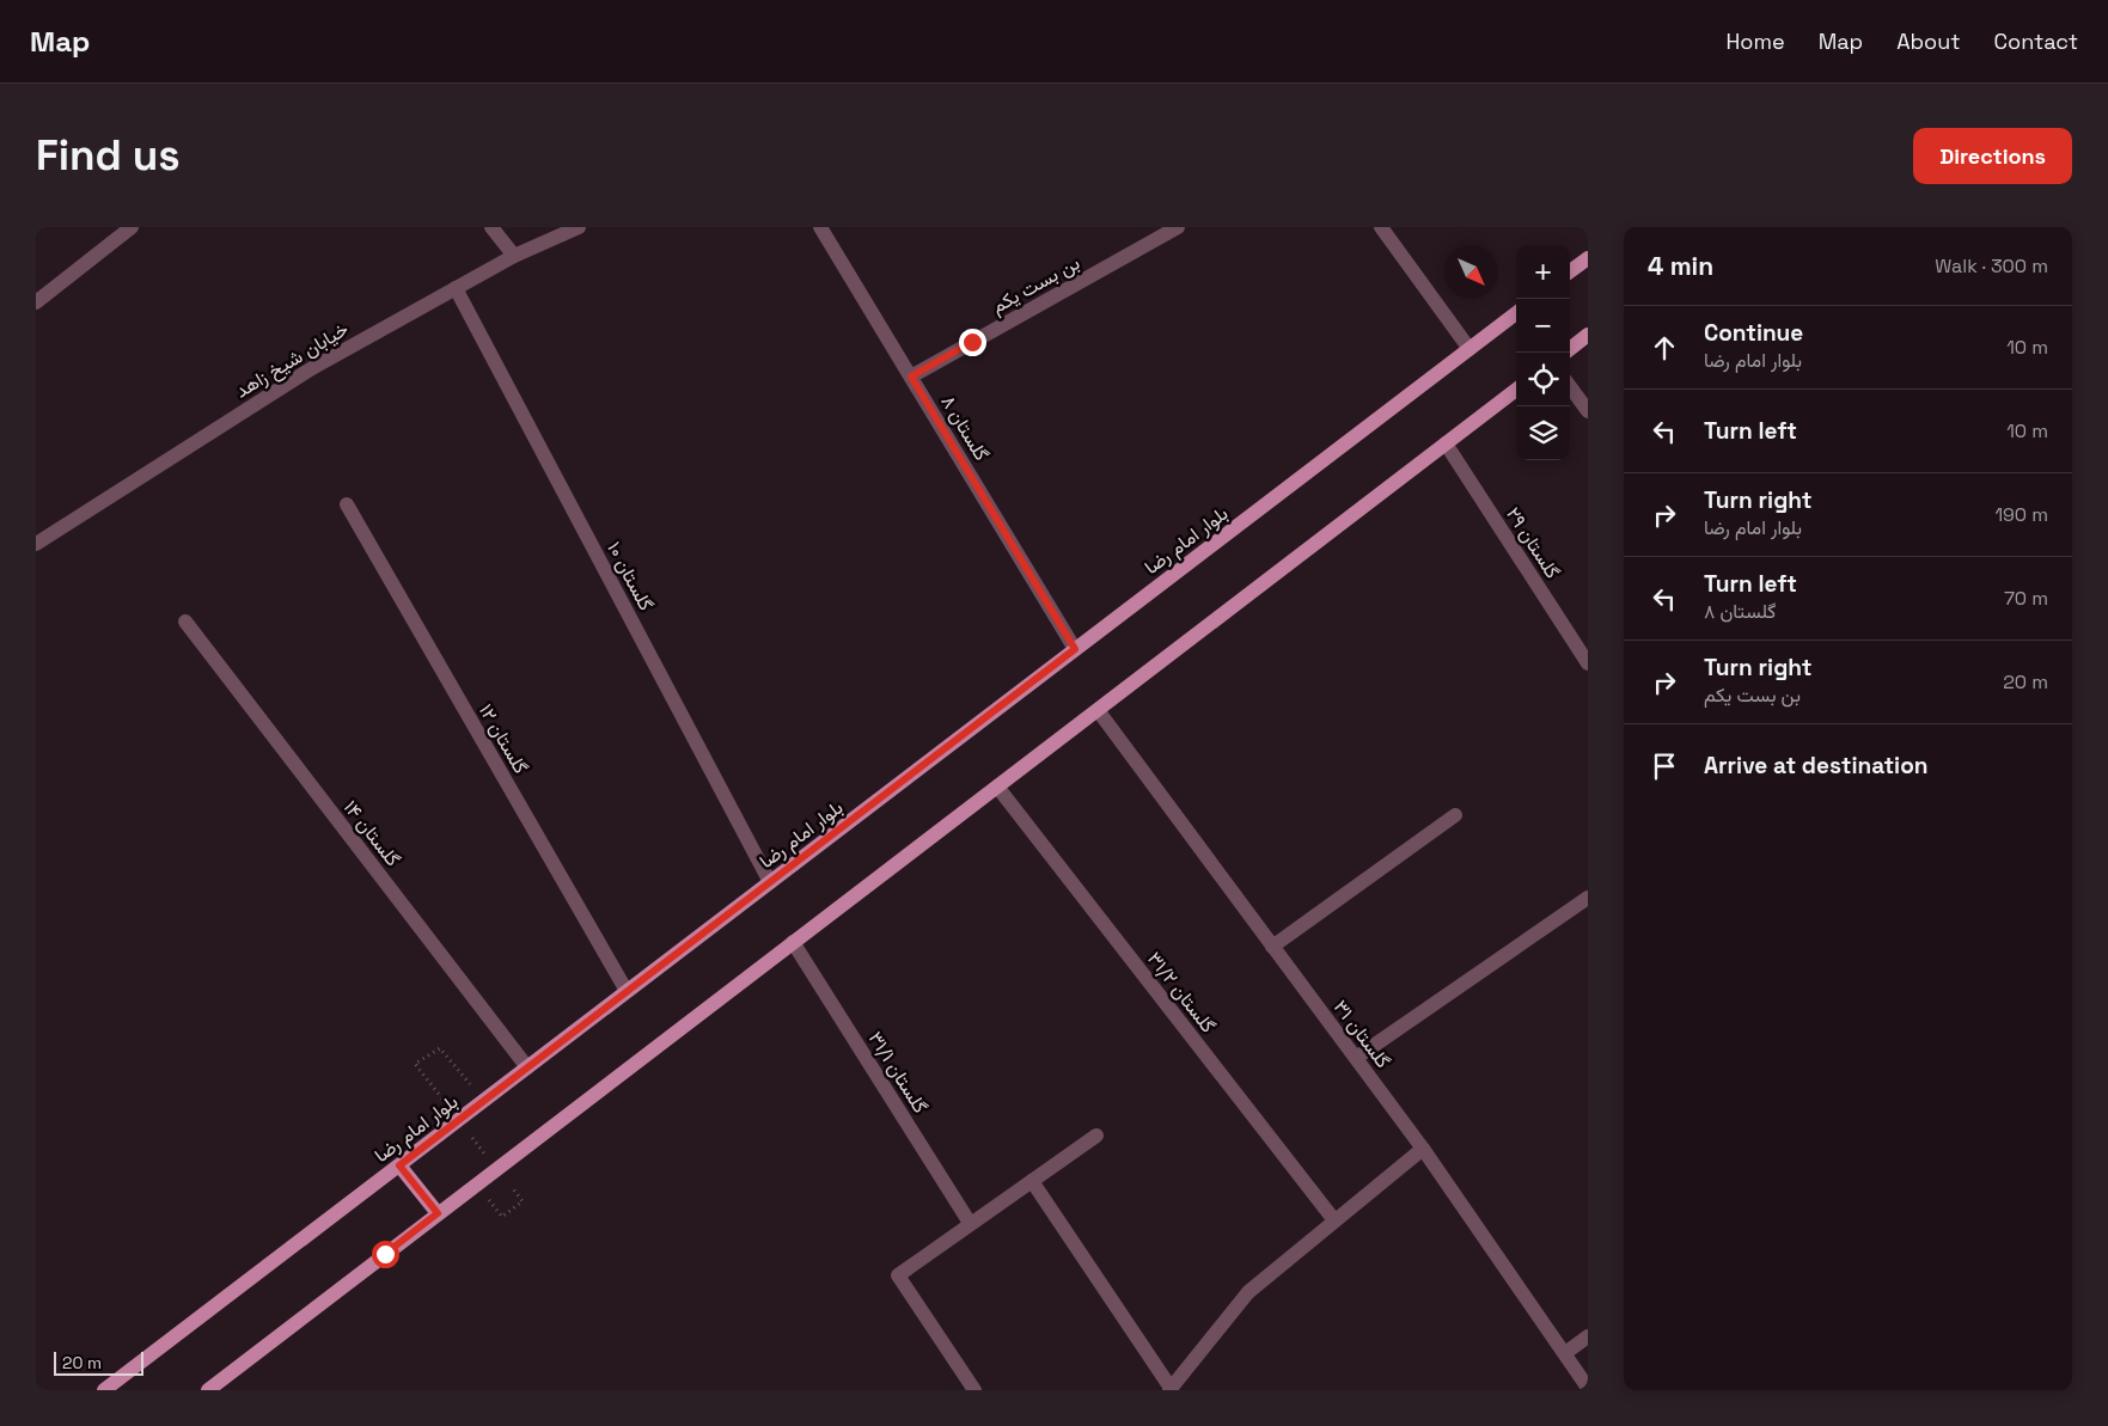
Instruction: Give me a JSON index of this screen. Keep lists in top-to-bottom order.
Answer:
{
  "streets": {
    "main road": ["بلوار امام رضا"],
    "street": [
      "بن بست یکم",
      "خیابان شیخ زاهد",
      "گلستان ۸",
      "گلستان ۲۹",
      "گلستان ۱۰",
      "گلستان ۱۲",
      "گلستان ۱۴",
      "گلستان ۳۱/۲",
      "گلستان ۳۱",
      "گلستان ۳۱/۱"
    ]
  },
  "crossings": [
    ["بن بست یکم", "گلستان ۸"],
    ["خیابان شیخ زاهد", "گلستان ۱۰"],
    ["گلستان ۸", "بلوار امام رضا"],
    ["بلوار امام رضا", "گلستان ۱۰"],
    ["بلوار امام رضا", "گلستان ۱۲"],
    ["بلوار امام رضا", "گلستان ۱۴"]
  ],
  "scale_bar": "20 m",
  "north": "bottom right",
  "page": {
    "header": "Map",
    "nav": [
      "Home",
      "Map",
      "About",
      "Contact"
    ],
    "buttons": "Directions",
    "title": "Find us",
    "heading": ["4 min", "Walk · 300 m"],
    "map_buttons": ["+", "−"],
    "list": [
      ["Continue", "بلوار امام رضا", "10 m"],
      ["Turn left", "10 m"],
      ["Turn right", "بلوار امام رضا", "190 m"],
      ["Turn left", "گلستان ۸", "70 m"],
      ["Turn right", "بن بست یکم", "20 m"],
      "Arrive at destination"
    ],
    "scale": "20 m"
  }
}
